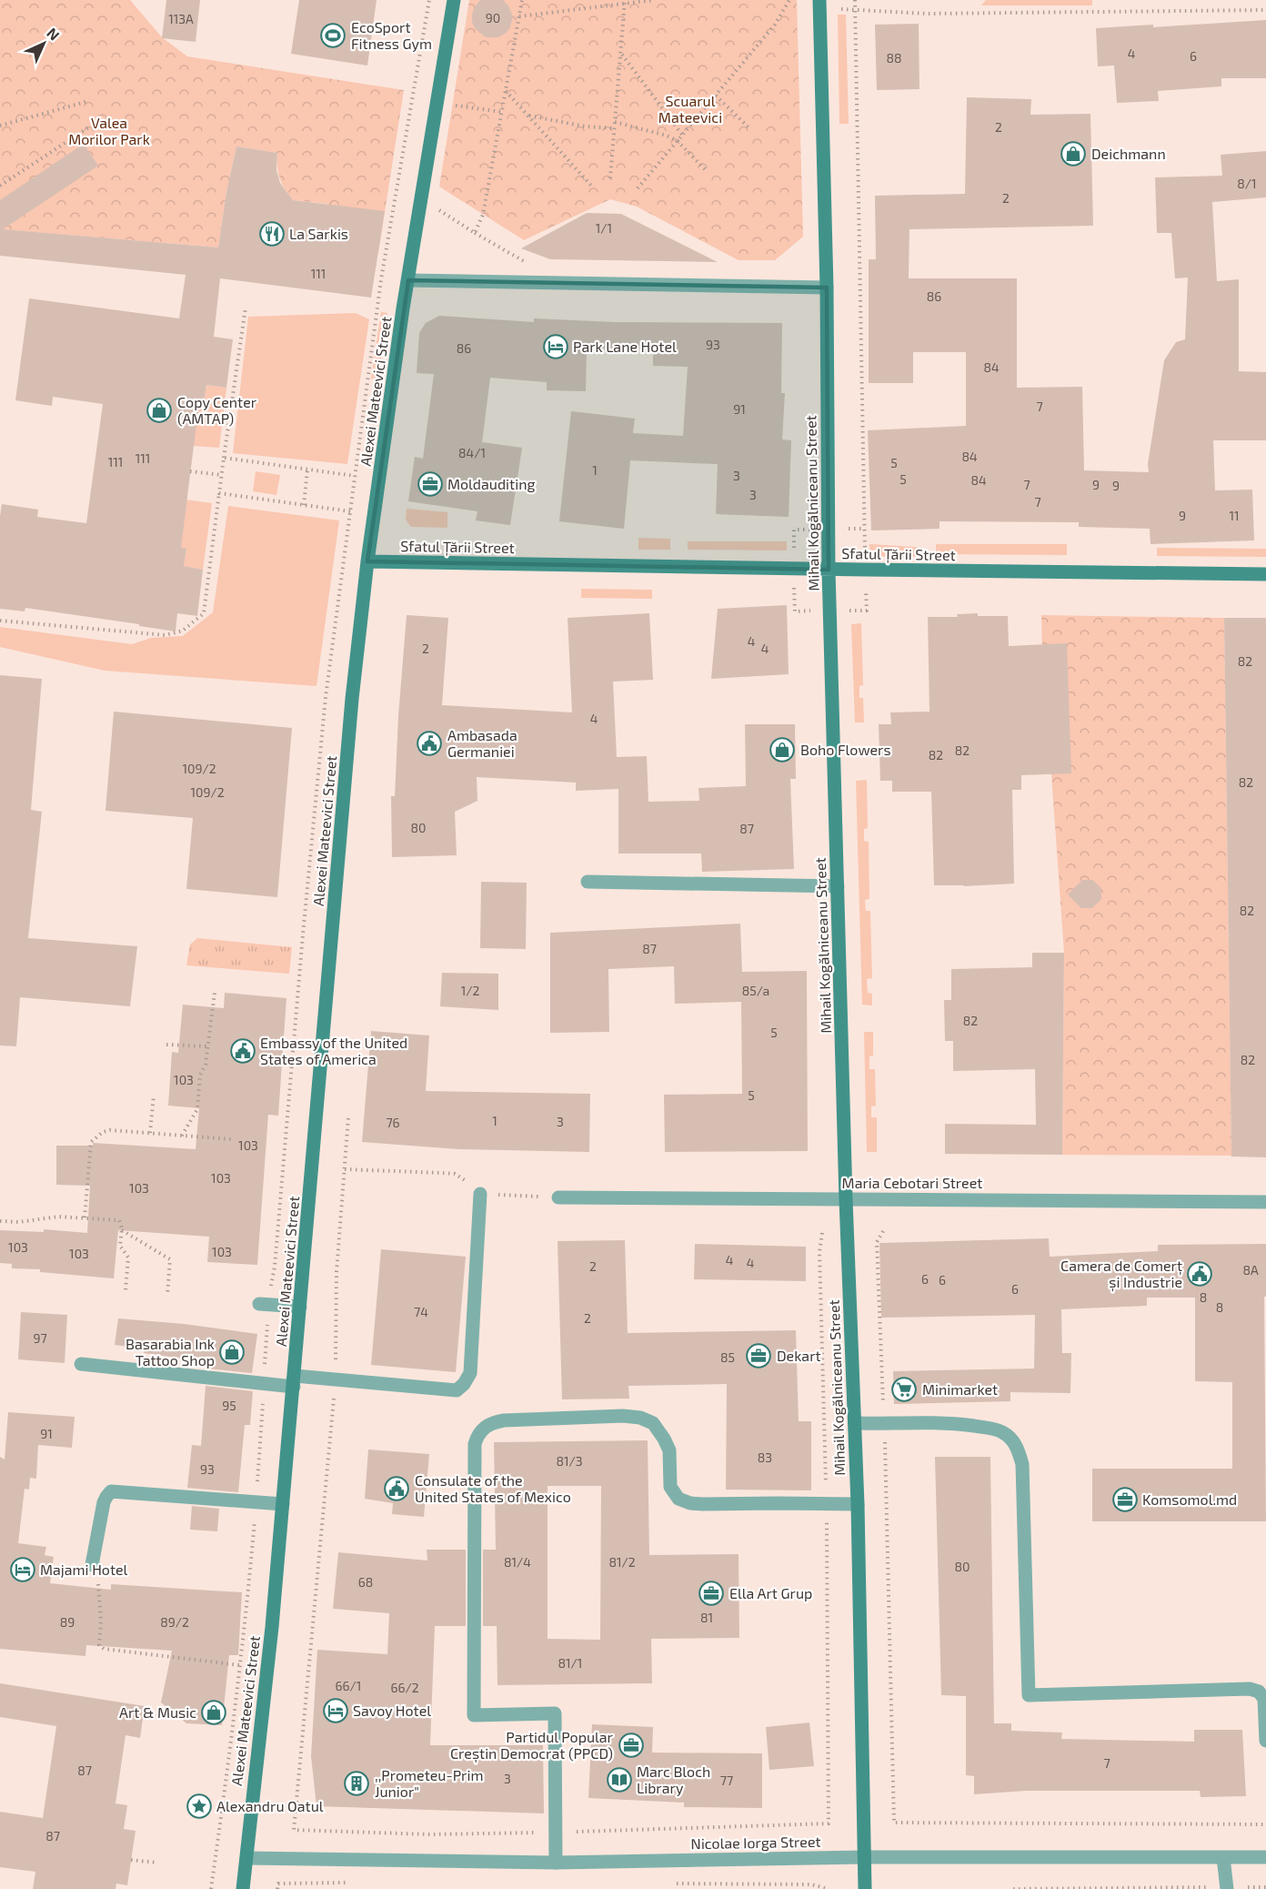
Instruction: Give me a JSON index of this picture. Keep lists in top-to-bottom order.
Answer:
{
  "streets": {
    "main road": ["Alexei Mateevici Street", "Mihail Kogălniceanu Street", "Sfatul Țării Street"],
    "street": ["Maria Cebotari Street", "Nicolae Iorga Street"]
  },
  "crossings": [
    ["Alexei Mateevici Street", "Sfatul Țării Street"],
    ["Alexei Mateevici Street", "Nicolae Iorga Street"],
    ["Mihail Kogălniceanu Street", "Sfatul Țării Street"],
    ["Mihail Kogălniceanu Street", "Maria Cebotari Street"],
    ["Mihail Kogălniceanu Street", "Nicolae Iorga Street"]
  ],
  "parks": ["Scuarul Mateevici", "Valea Morilor Park"],
  "places": {
    "sports": ["EcoSport Fitness Gym"],
    "shop": [
      "Deichmann",
      "Copy Center (AMTAP)",
      "Boho Flowers",
      "Basarabia Ink Tattoo Shop",
      "Art & Music"
    ],
    "restaurant": ["La Sarkis"],
    "hotel": ["Park Lane Hotel", "Majami Hotel", "Savoy Hotel"],
    "office": [
      "Moldauditing",
      "Dekart",
      "Komsomol.md",
      "Ella Art Grup",
      "Partidul Popular Creștin Democrat (PPCD)"
    ],
    "public building": [
      "Ambasada Germaniei",
      "Embassy of the United States of America",
      "Camera de Comerț și Industrie",
      "Consulate of the United States of Mexico"
    ],
    "supermarket": ["Minimarket"],
    "library": ["Marc Bloch Library"],
    "building": [",,Prometeu-Prim Junior\""],
    "place": ["Alexandru Oatul"]
  },
  "house_numbers": [
    "90",
    "113A",
    "4",
    "6",
    "88",
    "2",
    "8/1",
    "2",
    "1/1",
    "111",
    "86",
    "93",
    "86",
    "84",
    "7",
    "91",
    "84/1",
    "84",
    "111",
    "111",
    "5",
    "1",
    "3",
    "5",
    "84",
    "7",
    "9",
    "9",
    "3",
    "7",
    "9",
    "11",
    "4",
    "2",
    "4",
    "82",
    "4",
    "82",
    "82",
    "109/2",
    "82",
    "109/2",
    "80",
    "87",
    "82",
    "87",
    "1/2",
    "85/a",
    "82",
    "5",
    "82",
    "103",
    "5",
    "1",
    "3",
    "76",
    "103",
    "103",
    "103",
    "103",
    "103",
    "103",
    "4",
    "4",
    "2",
    "8A",
    "6",
    "6",
    "6",
    "8",
    "8",
    "74",
    "2",
    "97",
    "85",
    "95",
    "91",
    "83",
    "81/3",
    "93",
    "81/4",
    "81/2",
    "80",
    "68",
    "81",
    "89",
    "89/2",
    "81/1",
    "66/1",
    "66/2",
    "7",
    "87",
    "3",
    "77",
    "87"
  ],
  "north": "top right"
}
